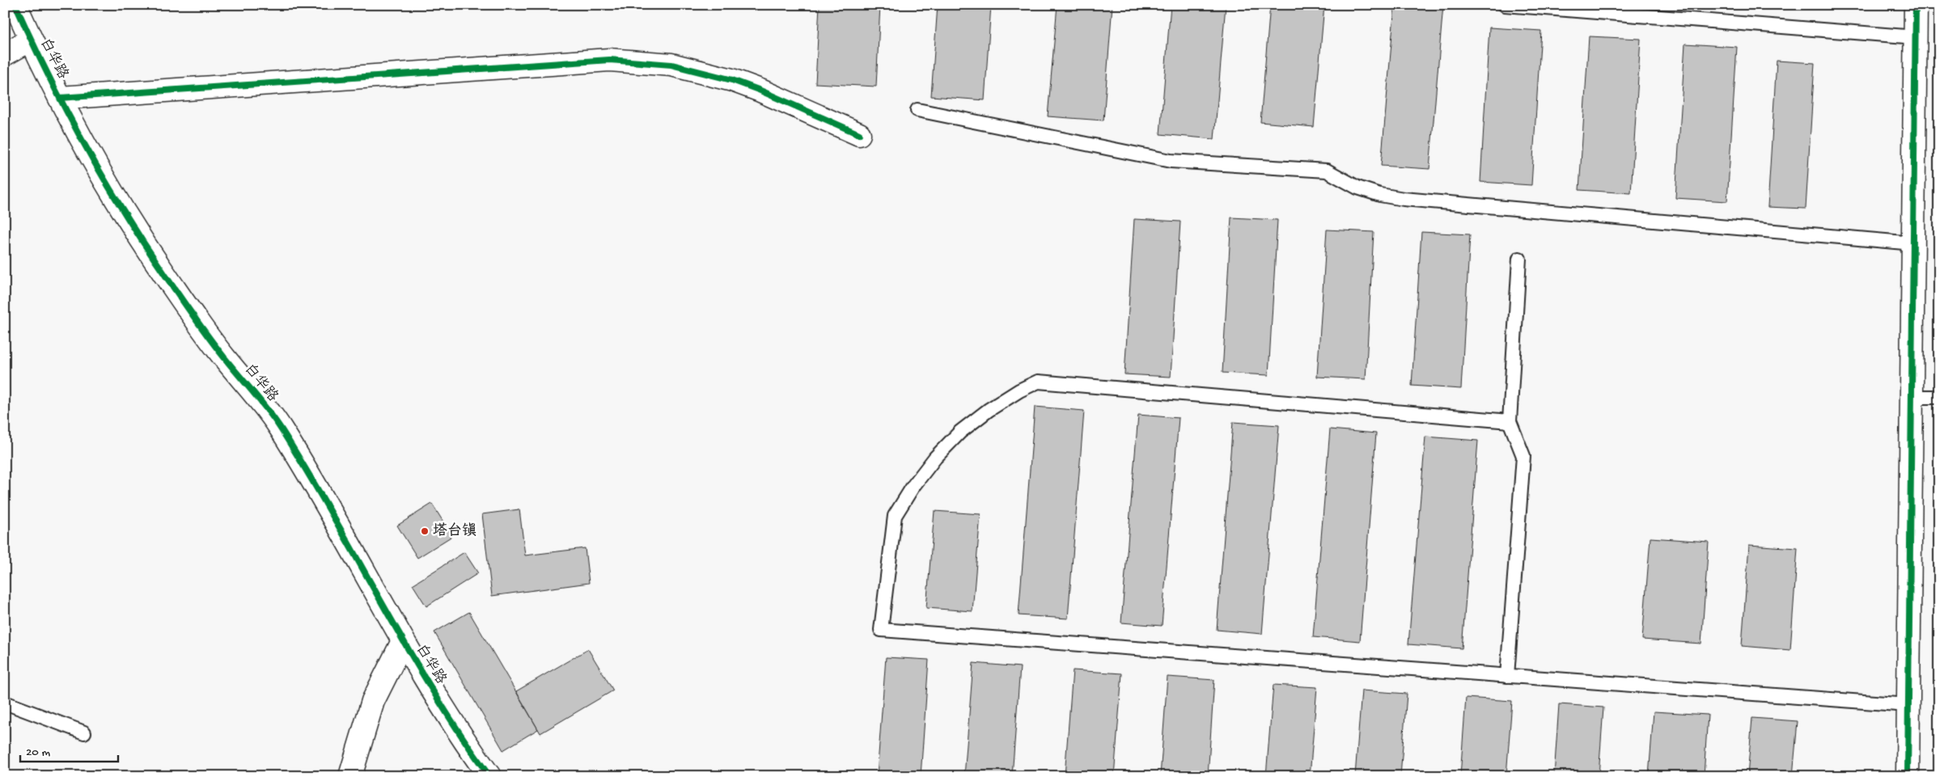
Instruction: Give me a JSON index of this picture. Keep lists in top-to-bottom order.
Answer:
{
  "streets": {
    "street": ["白华路"]
  },
  "places": ["塔台镇"],
  "scale_bar": "20 m"
}
